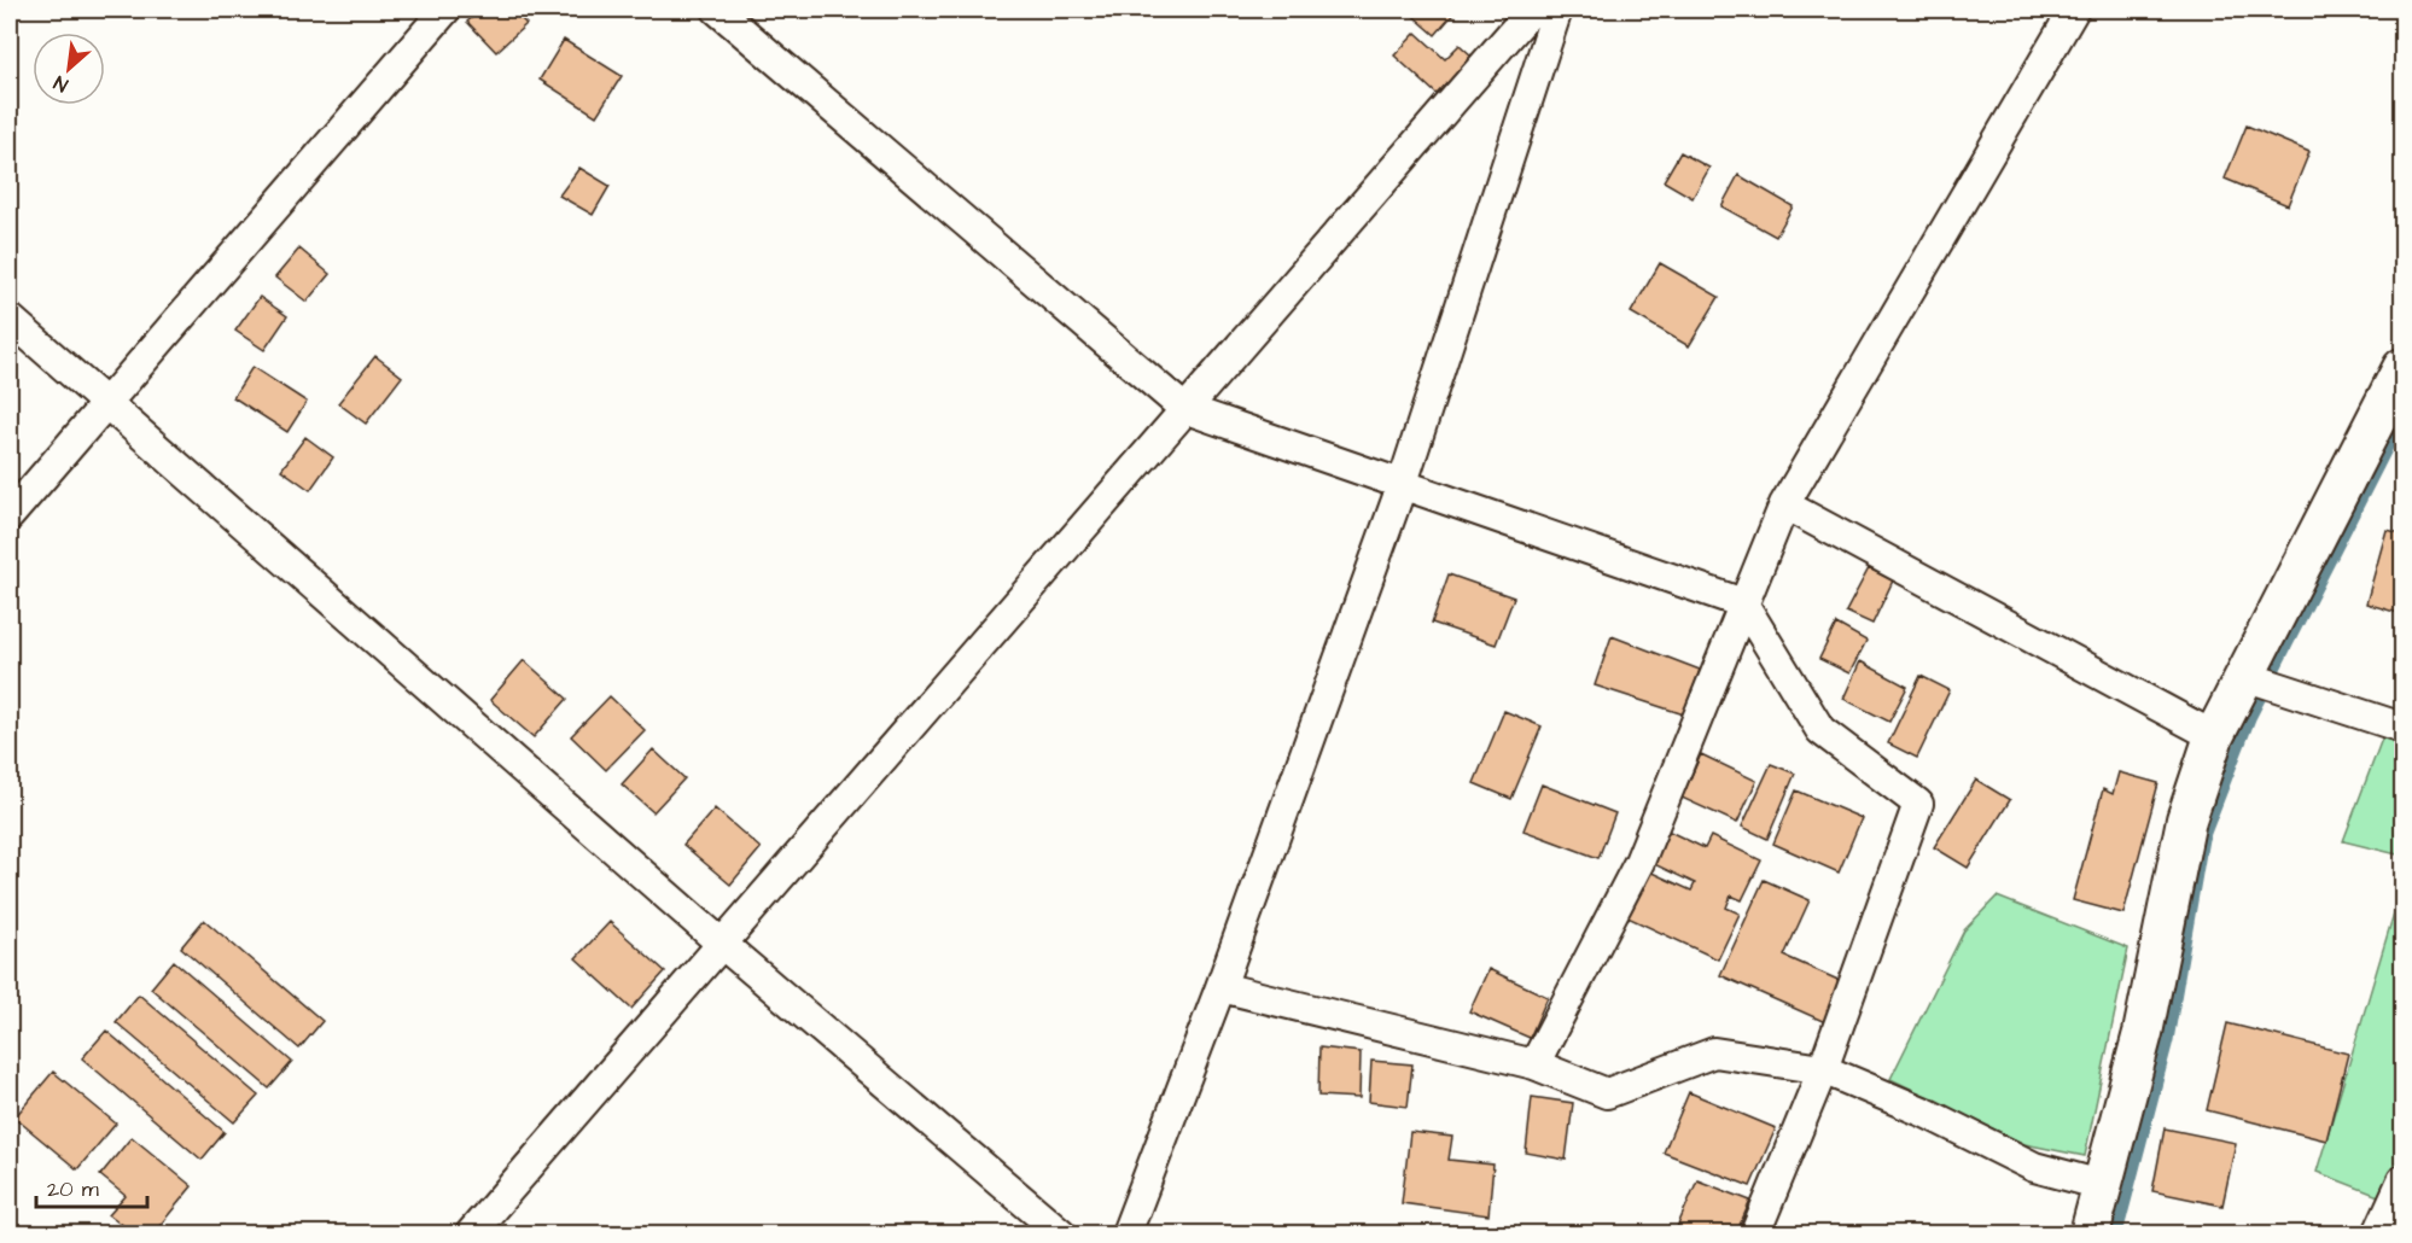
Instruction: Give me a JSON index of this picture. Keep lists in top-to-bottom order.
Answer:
{
  "scale_bar": "20 m",
  "north": "bottom left"
}
